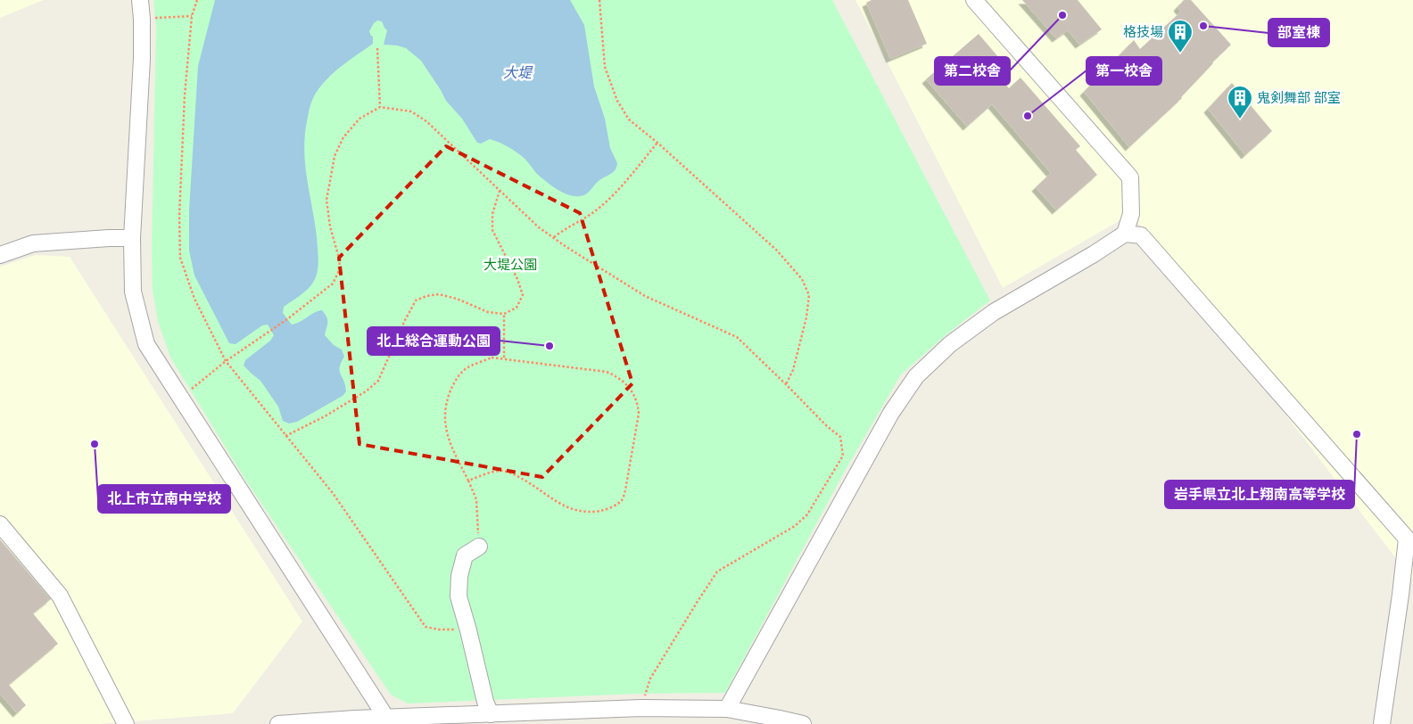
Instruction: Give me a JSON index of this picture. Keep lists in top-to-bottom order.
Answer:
{
  "water": ["大堤"],
  "parks": ["大堤公園"],
  "places": {
    "other": [
      "第二校舎",
      "部室棟",
      "第一校舎",
      "北上総合運動公園",
      "岩手県立北上翔南高等学校",
      "北上市立南中学校"
    ],
    "building": ["格技場", "鬼剣舞部 部室"]
  }
}
